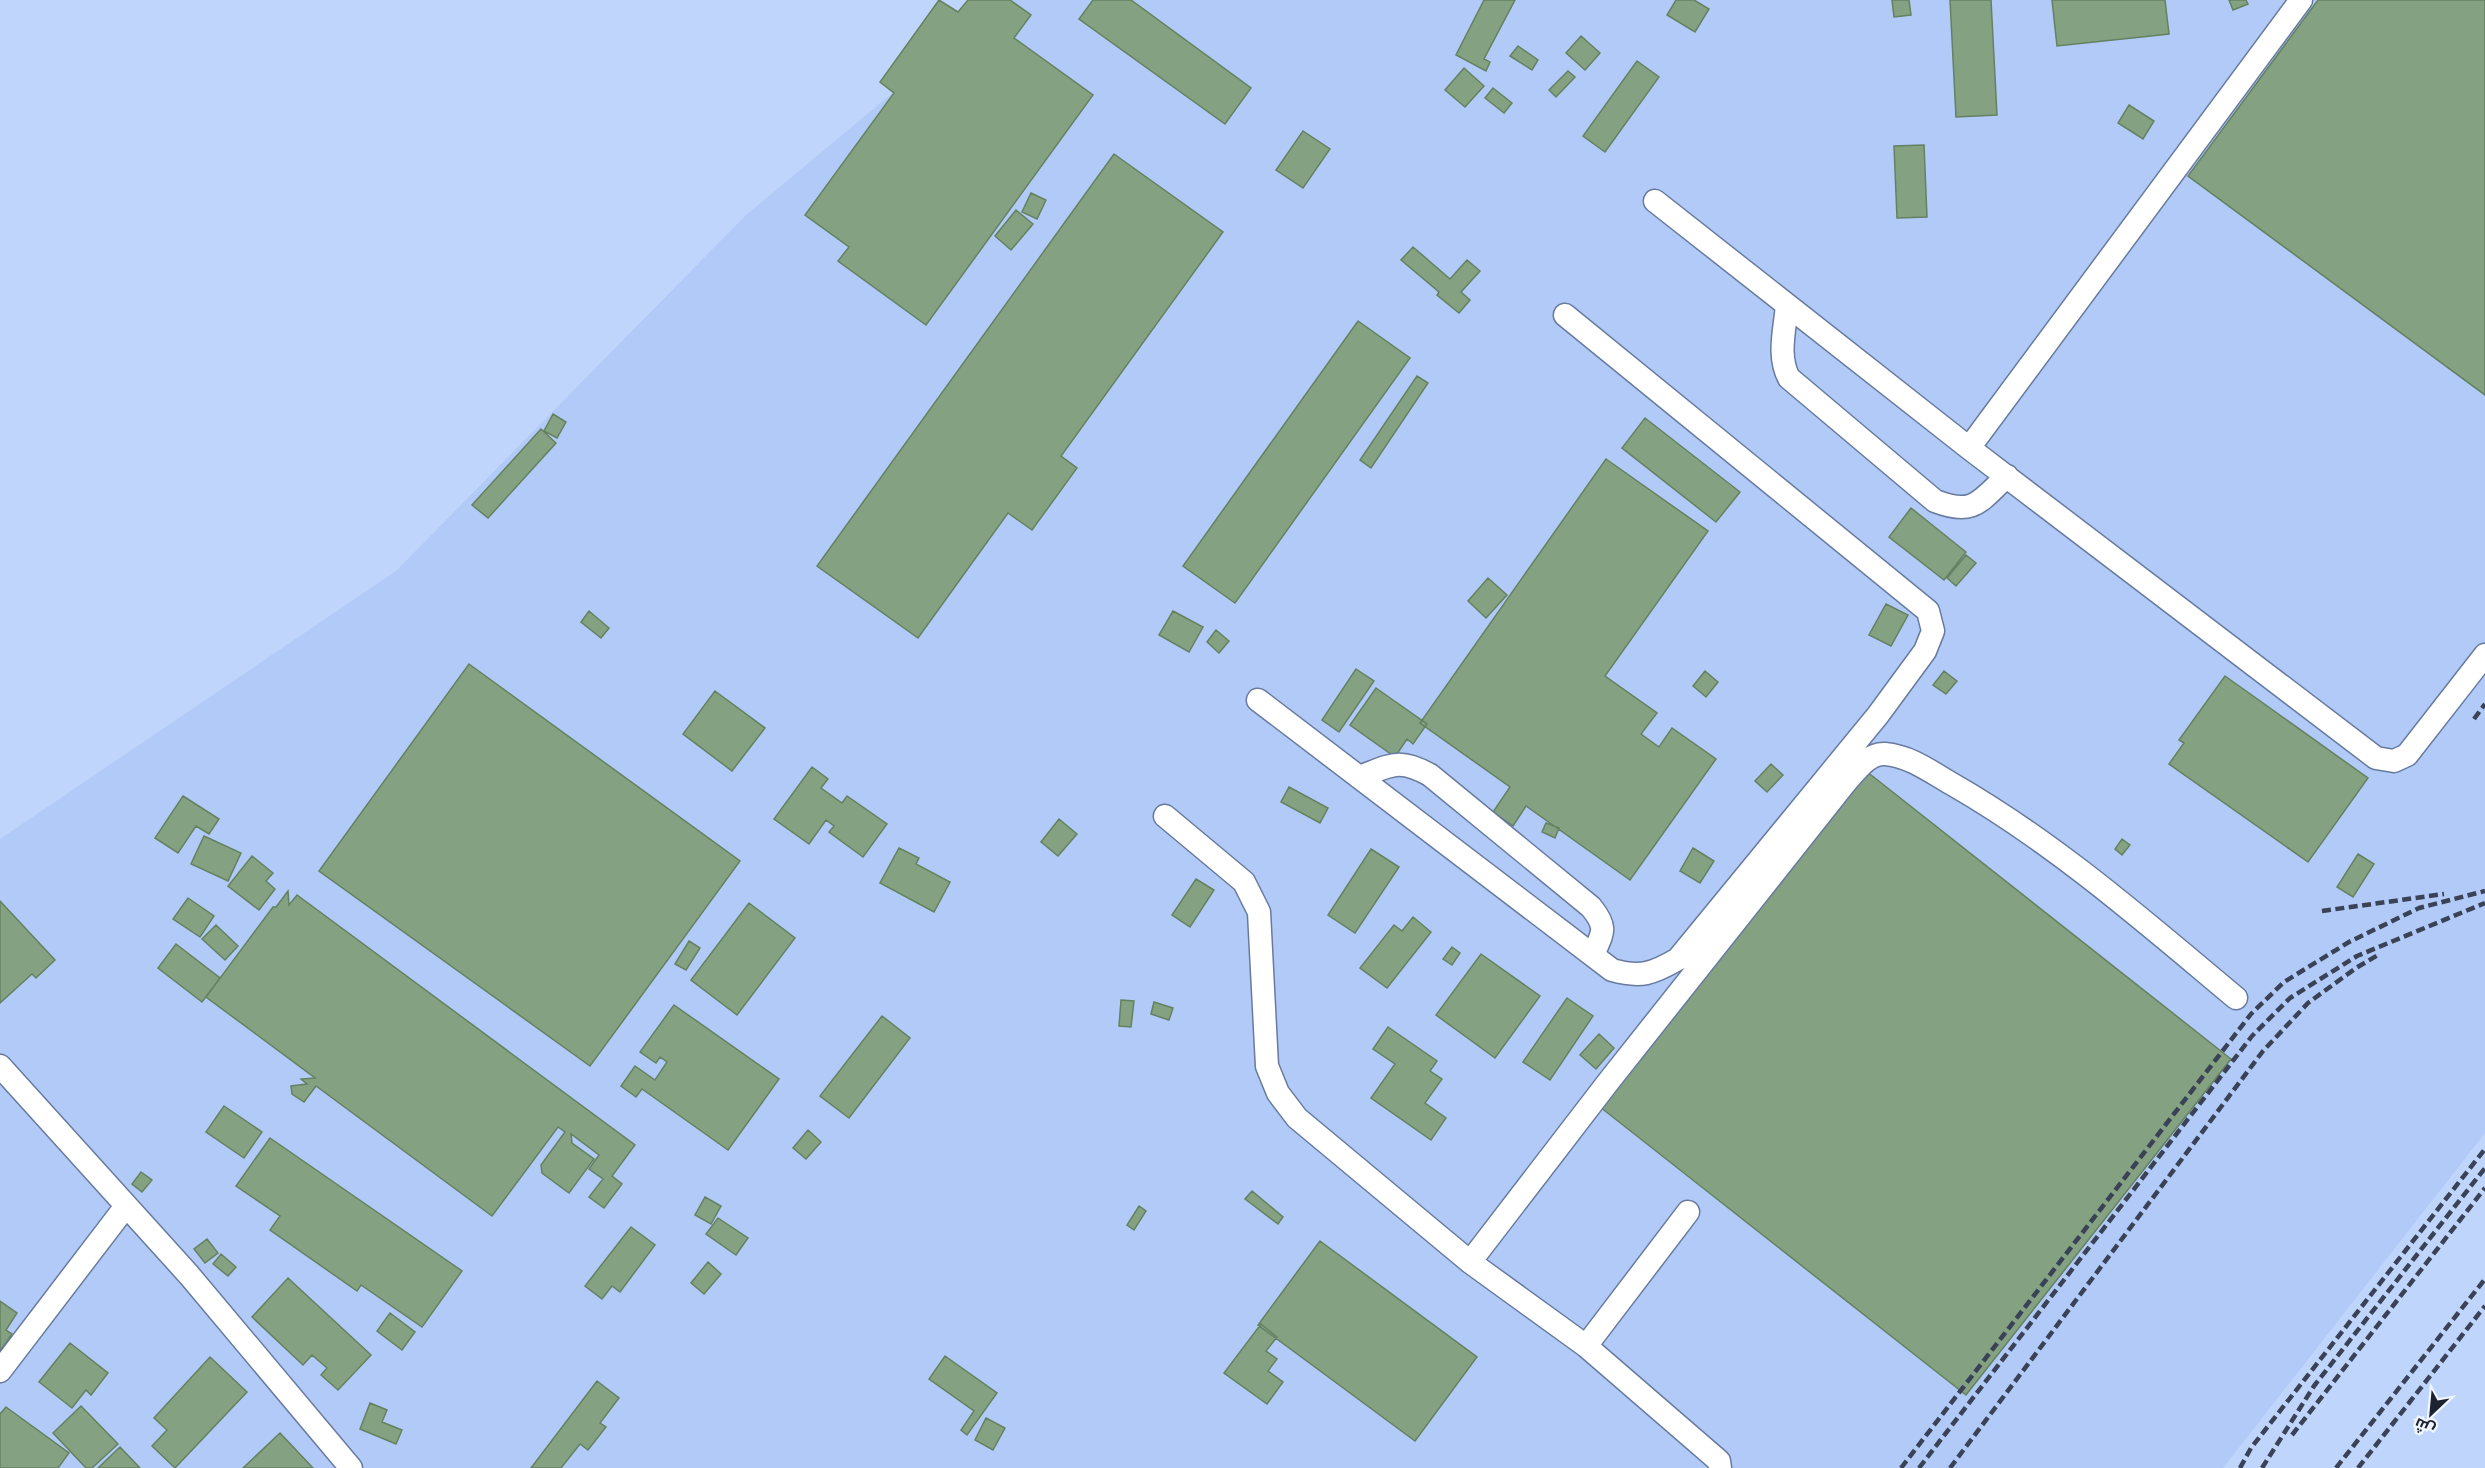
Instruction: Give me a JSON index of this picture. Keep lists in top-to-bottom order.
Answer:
{
  "north": "bottom left"
}
